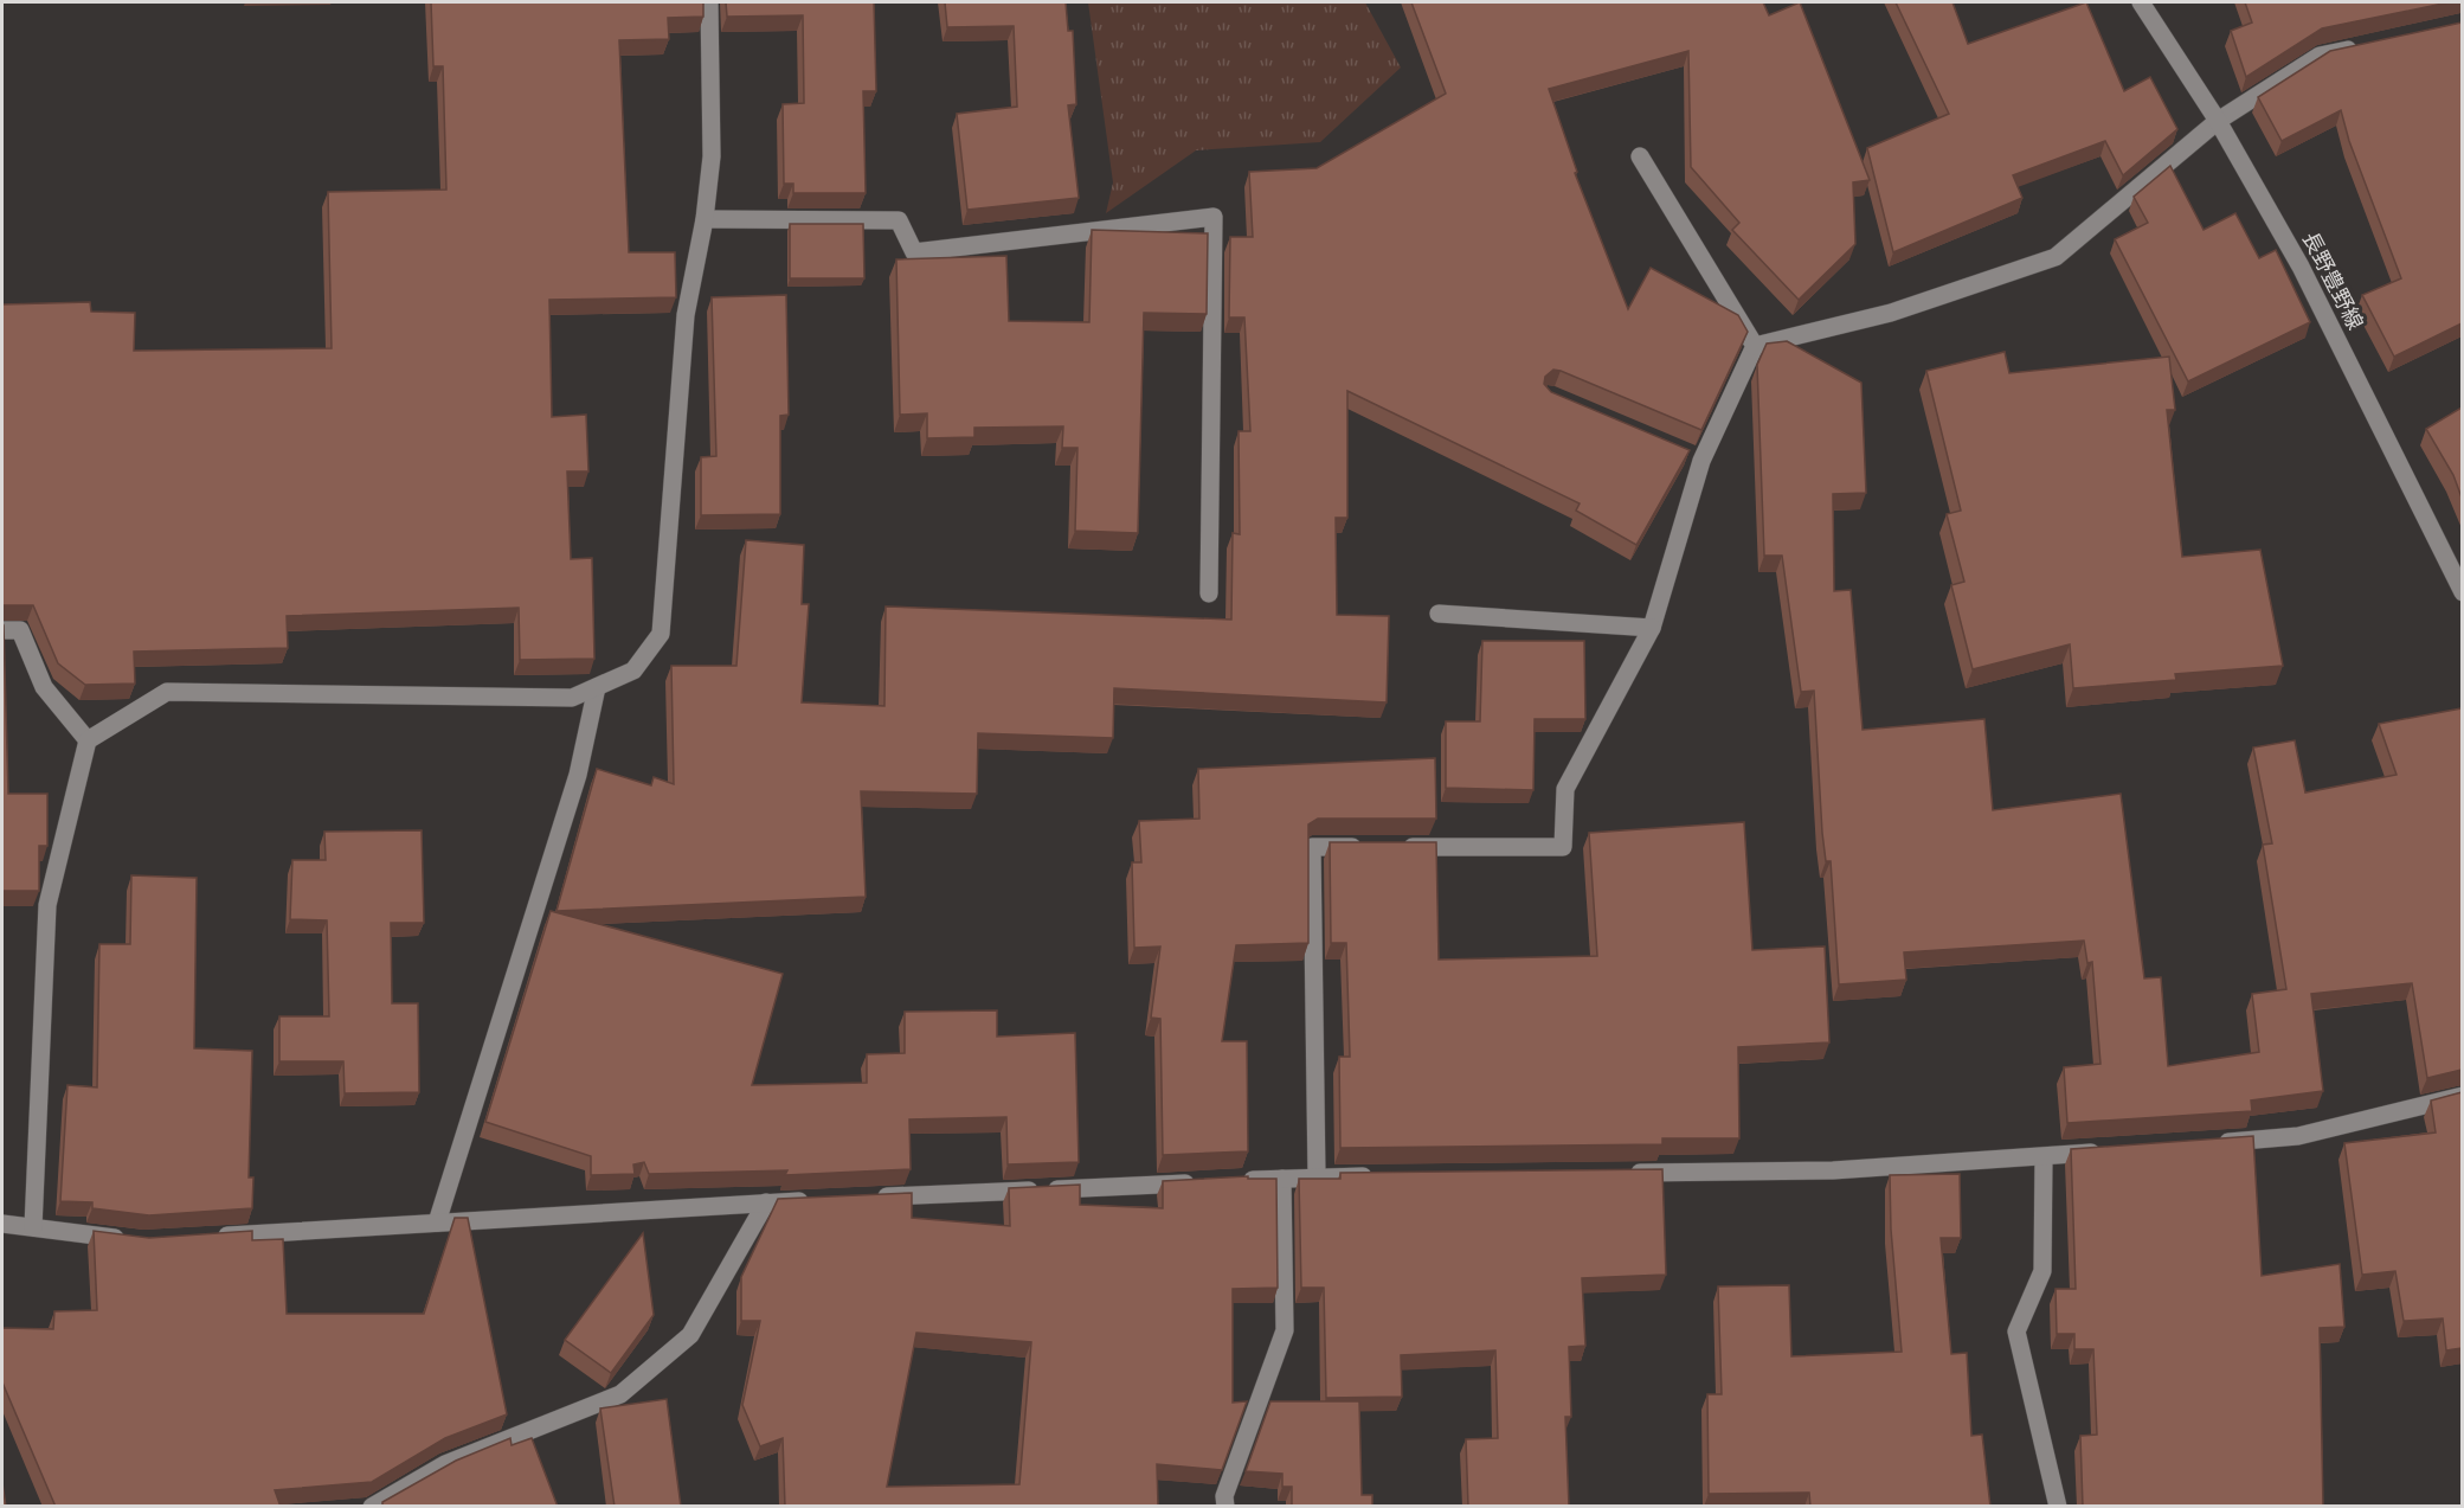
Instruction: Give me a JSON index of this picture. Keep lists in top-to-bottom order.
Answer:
{
  "streets": {
    "street": ["長野豊野線"]
  }
}
